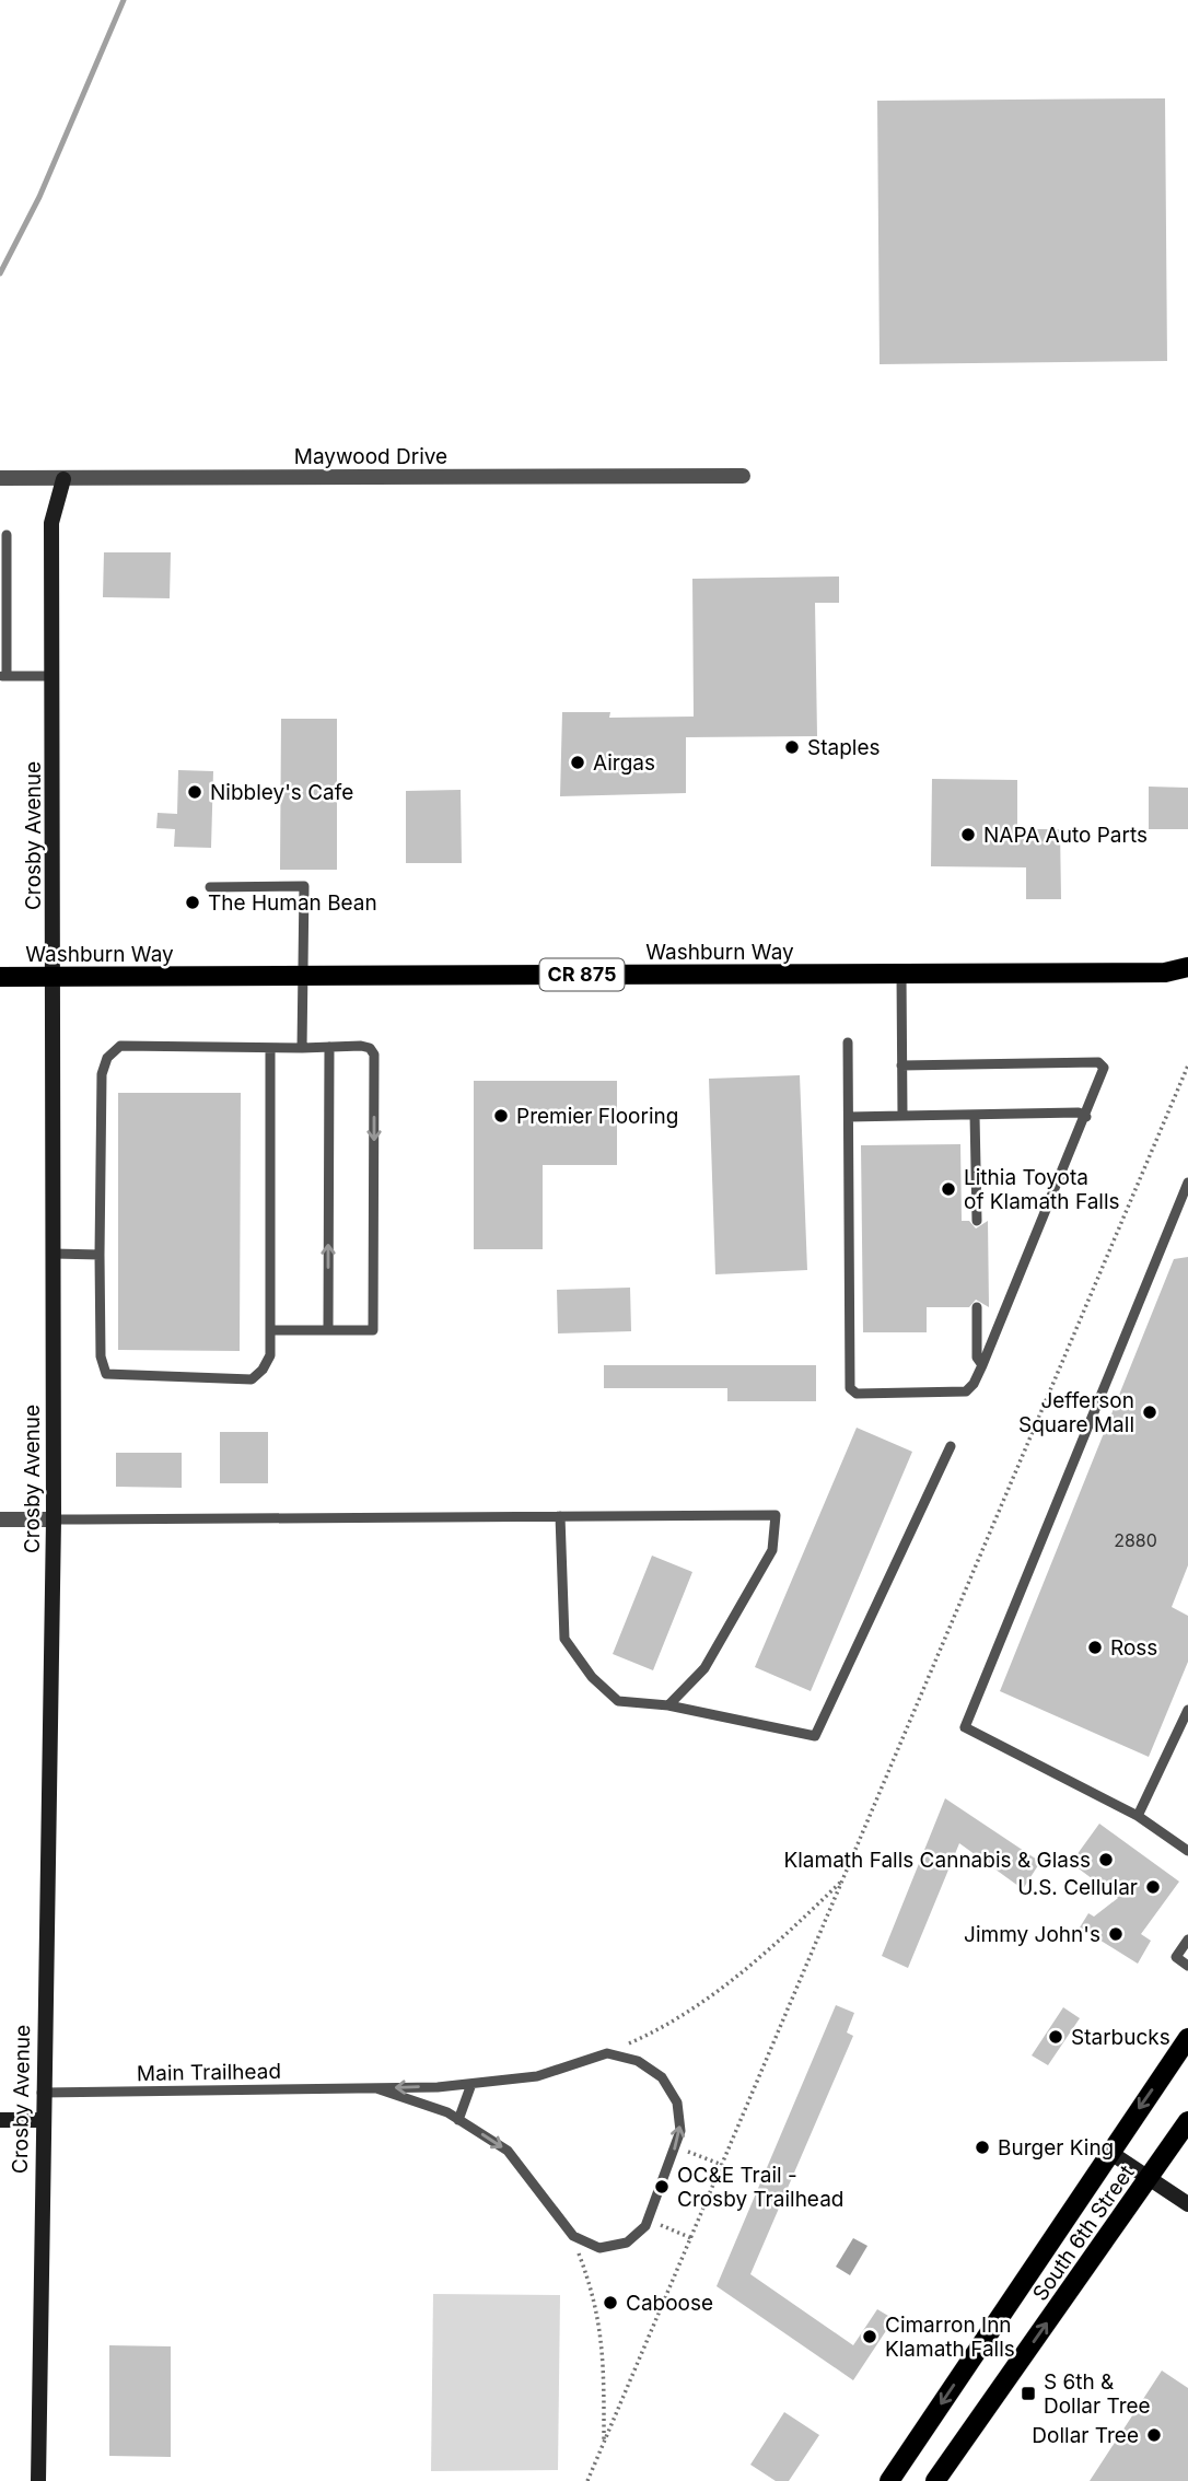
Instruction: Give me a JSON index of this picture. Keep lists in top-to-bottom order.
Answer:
{
  "streets": {
    "main road": ["Washburn Way", "CR 875", "South 6th Street"],
    "street": ["Maywood Drive", "Crosby Avenue"],
    "lane": ["Main Trailhead"]
  },
  "crossings": [
    ["Maywood Drive", "Crosby Avenue"],
    ["Crosby Avenue", "Washburn Way"],
    ["Crosby Avenue", "Main Trailhead"]
  ],
  "places": {
    "other": [
      "Staples",
      "Airgas",
      "Nibbley's Cafe",
      "NAPA Auto Parts",
      "The Human Bean",
      "Premier Flooring",
      "Lithia Toyota of Klamath Falls",
      "Jefferson Square Mall",
      "Ross",
      "Klamath Falls Cannabis & Glass",
      "U.S. Cellular",
      "Jimmy John's",
      "Starbucks",
      "Burger King",
      "OC&E Trail - Crosby Trailhead",
      "Caboose",
      "Cimarron Inn Klamath Falls",
      "Dollar Tree"
    ],
    "transit": ["S 6th & Dollar Tree"]
  },
  "house_numbers": ["2880"]
}
